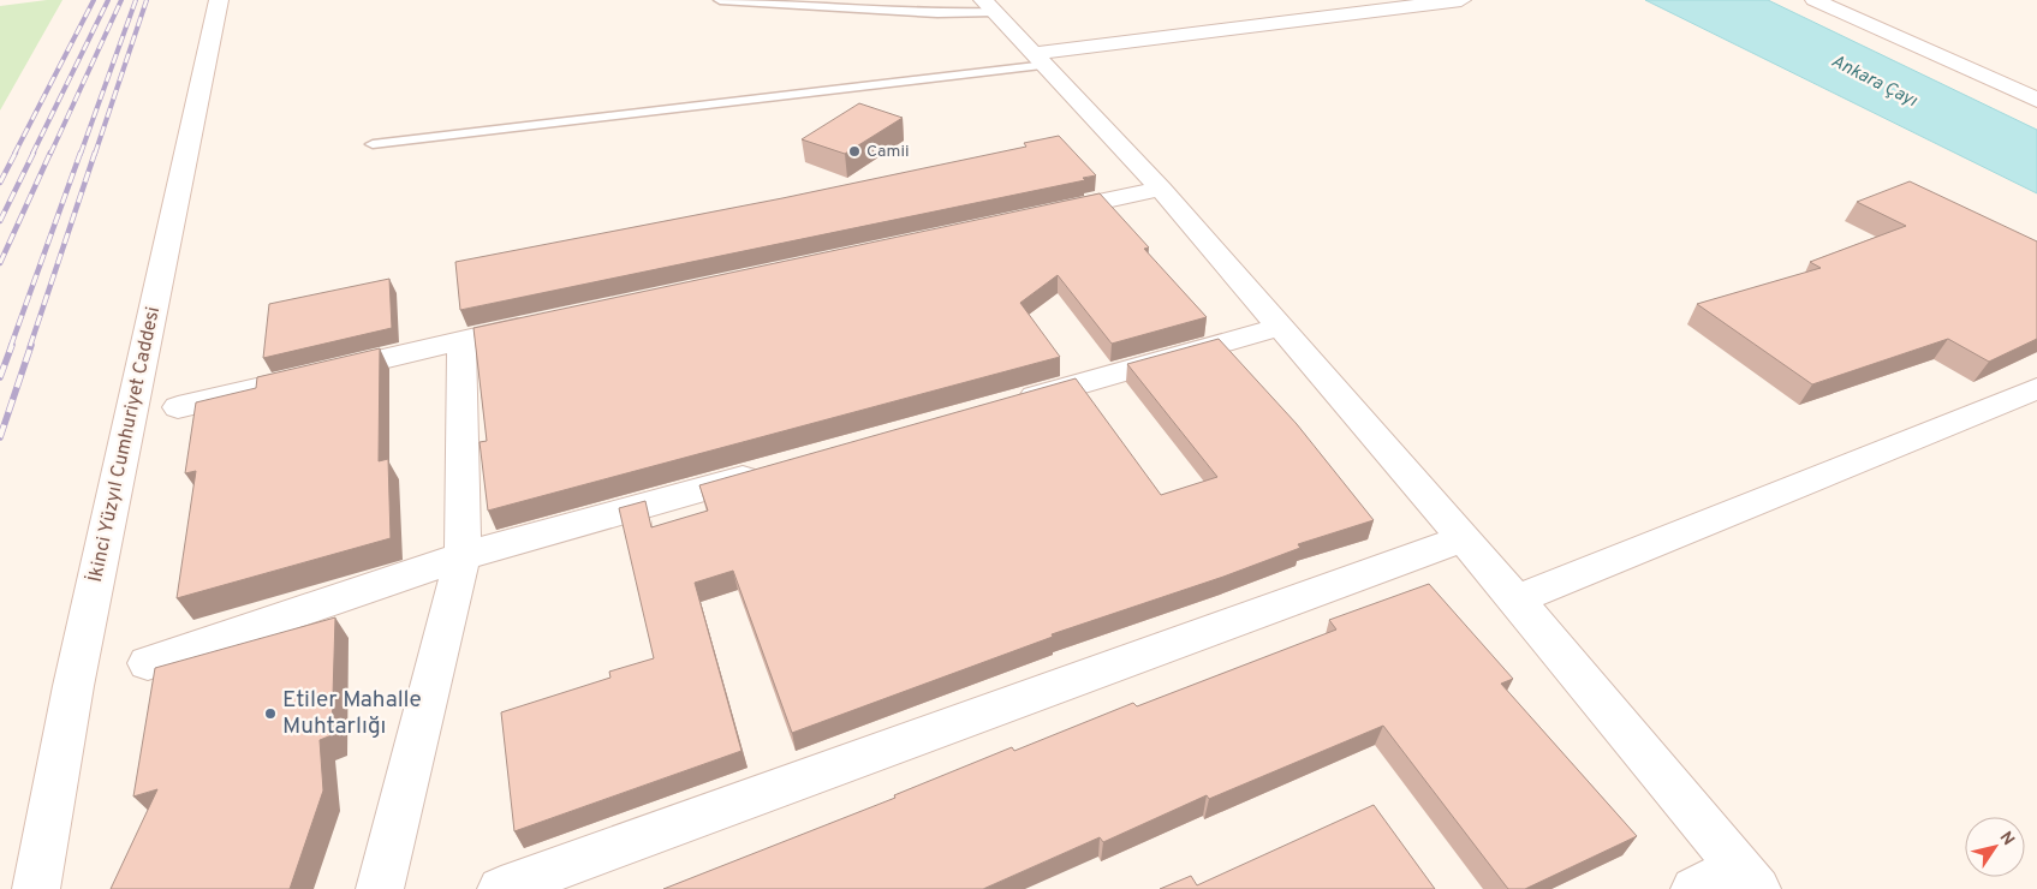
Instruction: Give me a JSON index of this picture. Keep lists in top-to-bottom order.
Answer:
{
  "streets": {
    "street": ["İkinci Yüzyıl Cumhuriyet Caddesi"]
  },
  "water": ["Ankara Çayı"],
  "places": ["Camii", "Etiler Mahalle Muhtarlığı"],
  "north": "top right"
}
